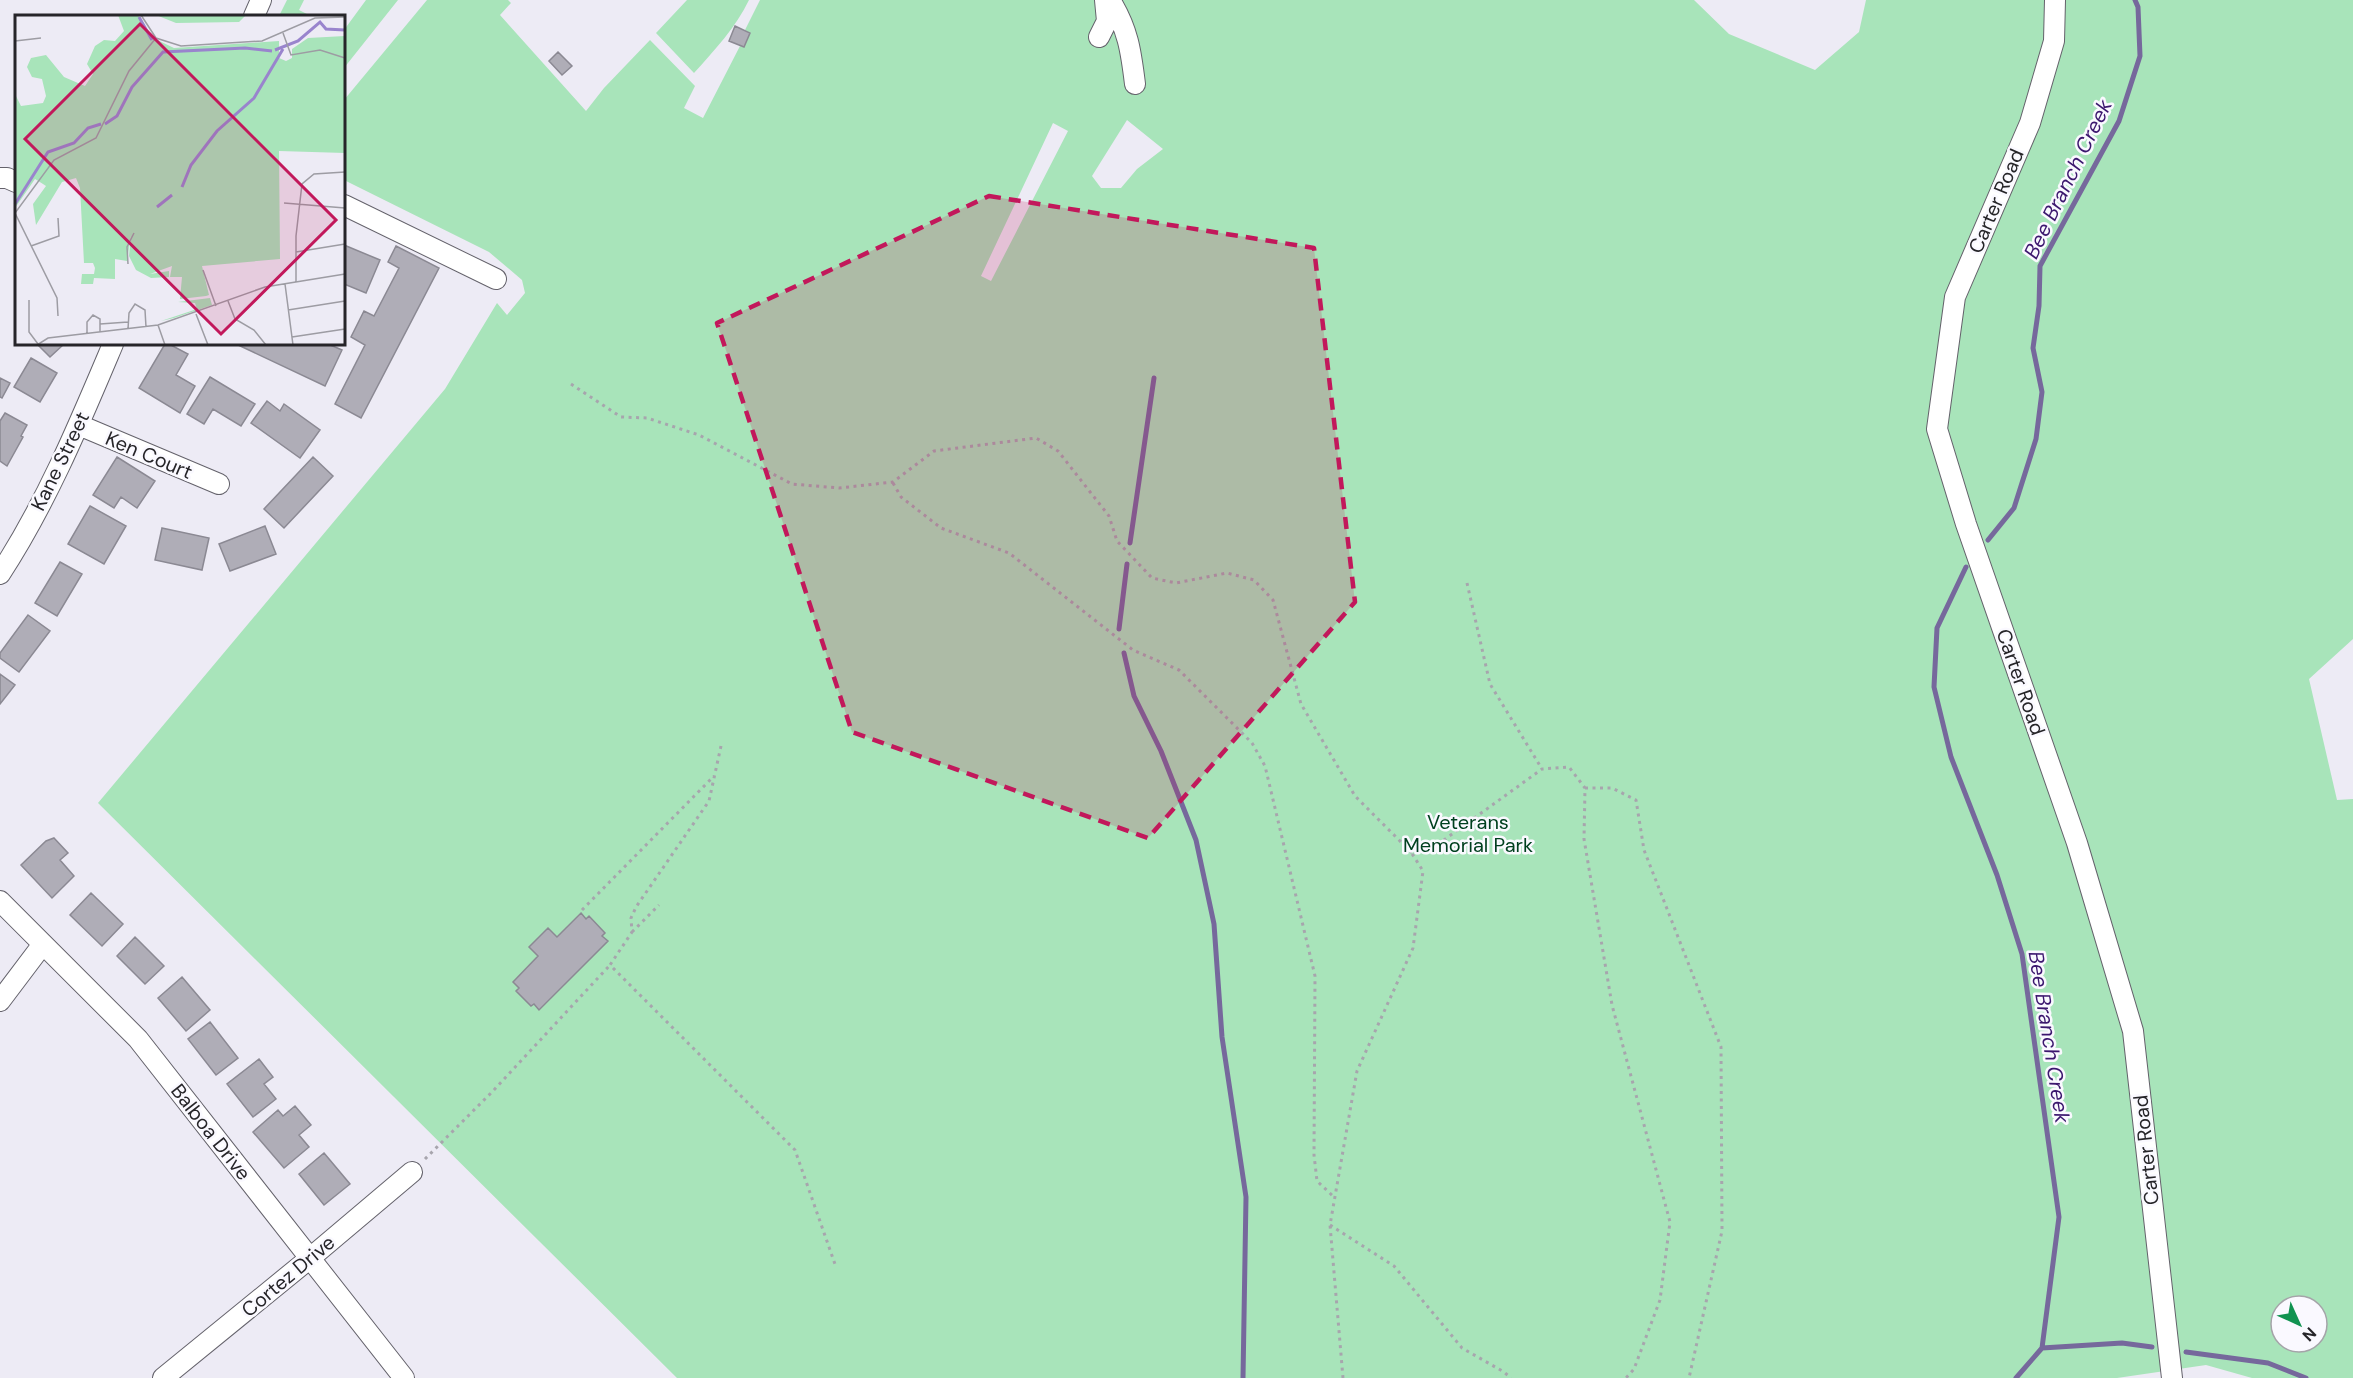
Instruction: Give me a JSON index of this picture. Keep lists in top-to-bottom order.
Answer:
{
  "streets": {
    "street": [
      "Carter Road",
      "Ken Court",
      "Kane Street",
      "Balboa Drive",
      "Cortez Drive"
    ]
  },
  "crossings": [
    ["Ken Court", "Kane Street"],
    ["Balboa Drive", "Cortez Drive"]
  ],
  "water": ["Bee Branch Creek"],
  "parks": ["Veterans Memorial Park"],
  "north": "bottom right"
}
